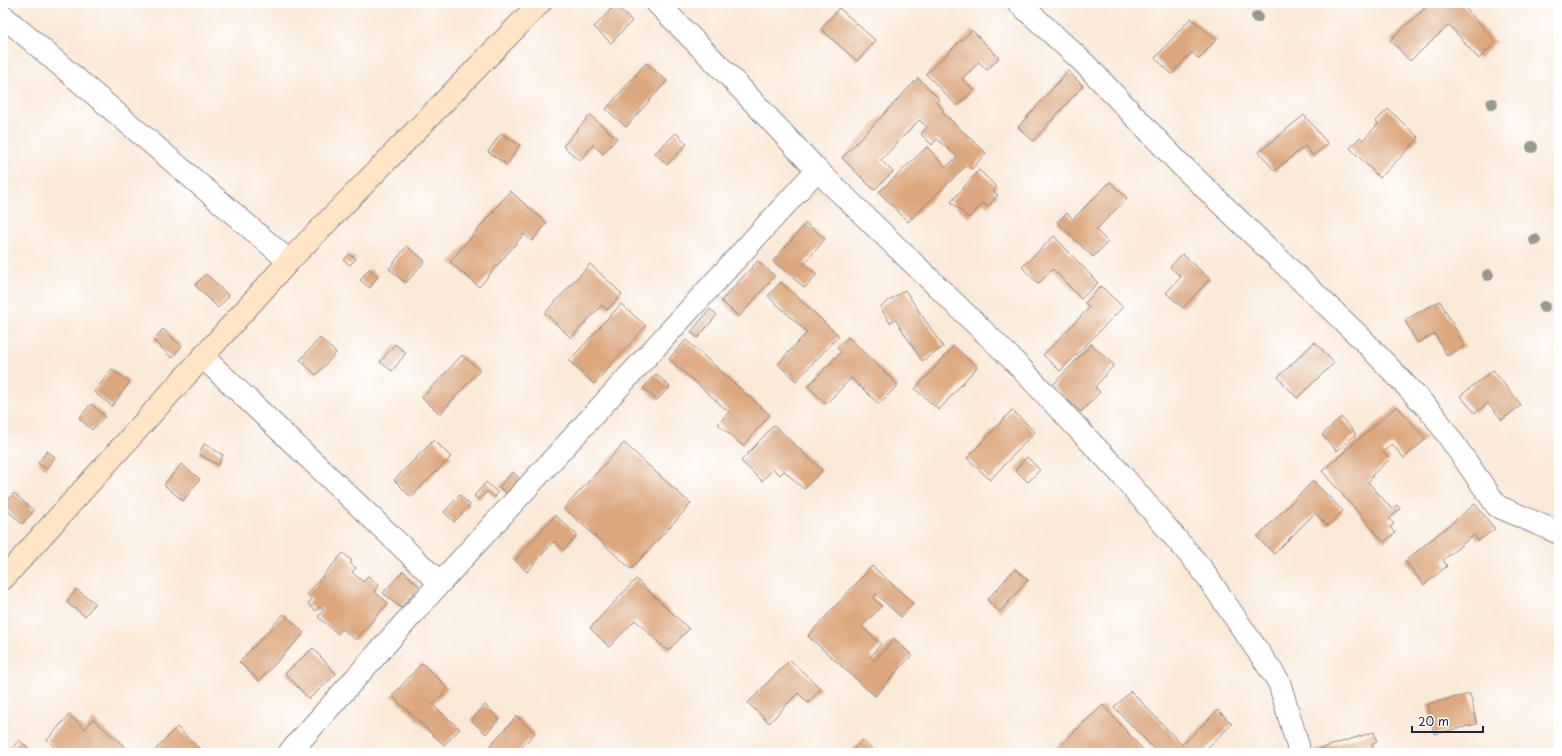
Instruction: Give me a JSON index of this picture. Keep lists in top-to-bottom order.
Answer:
{
  "scale_bar": "20 m"
}
